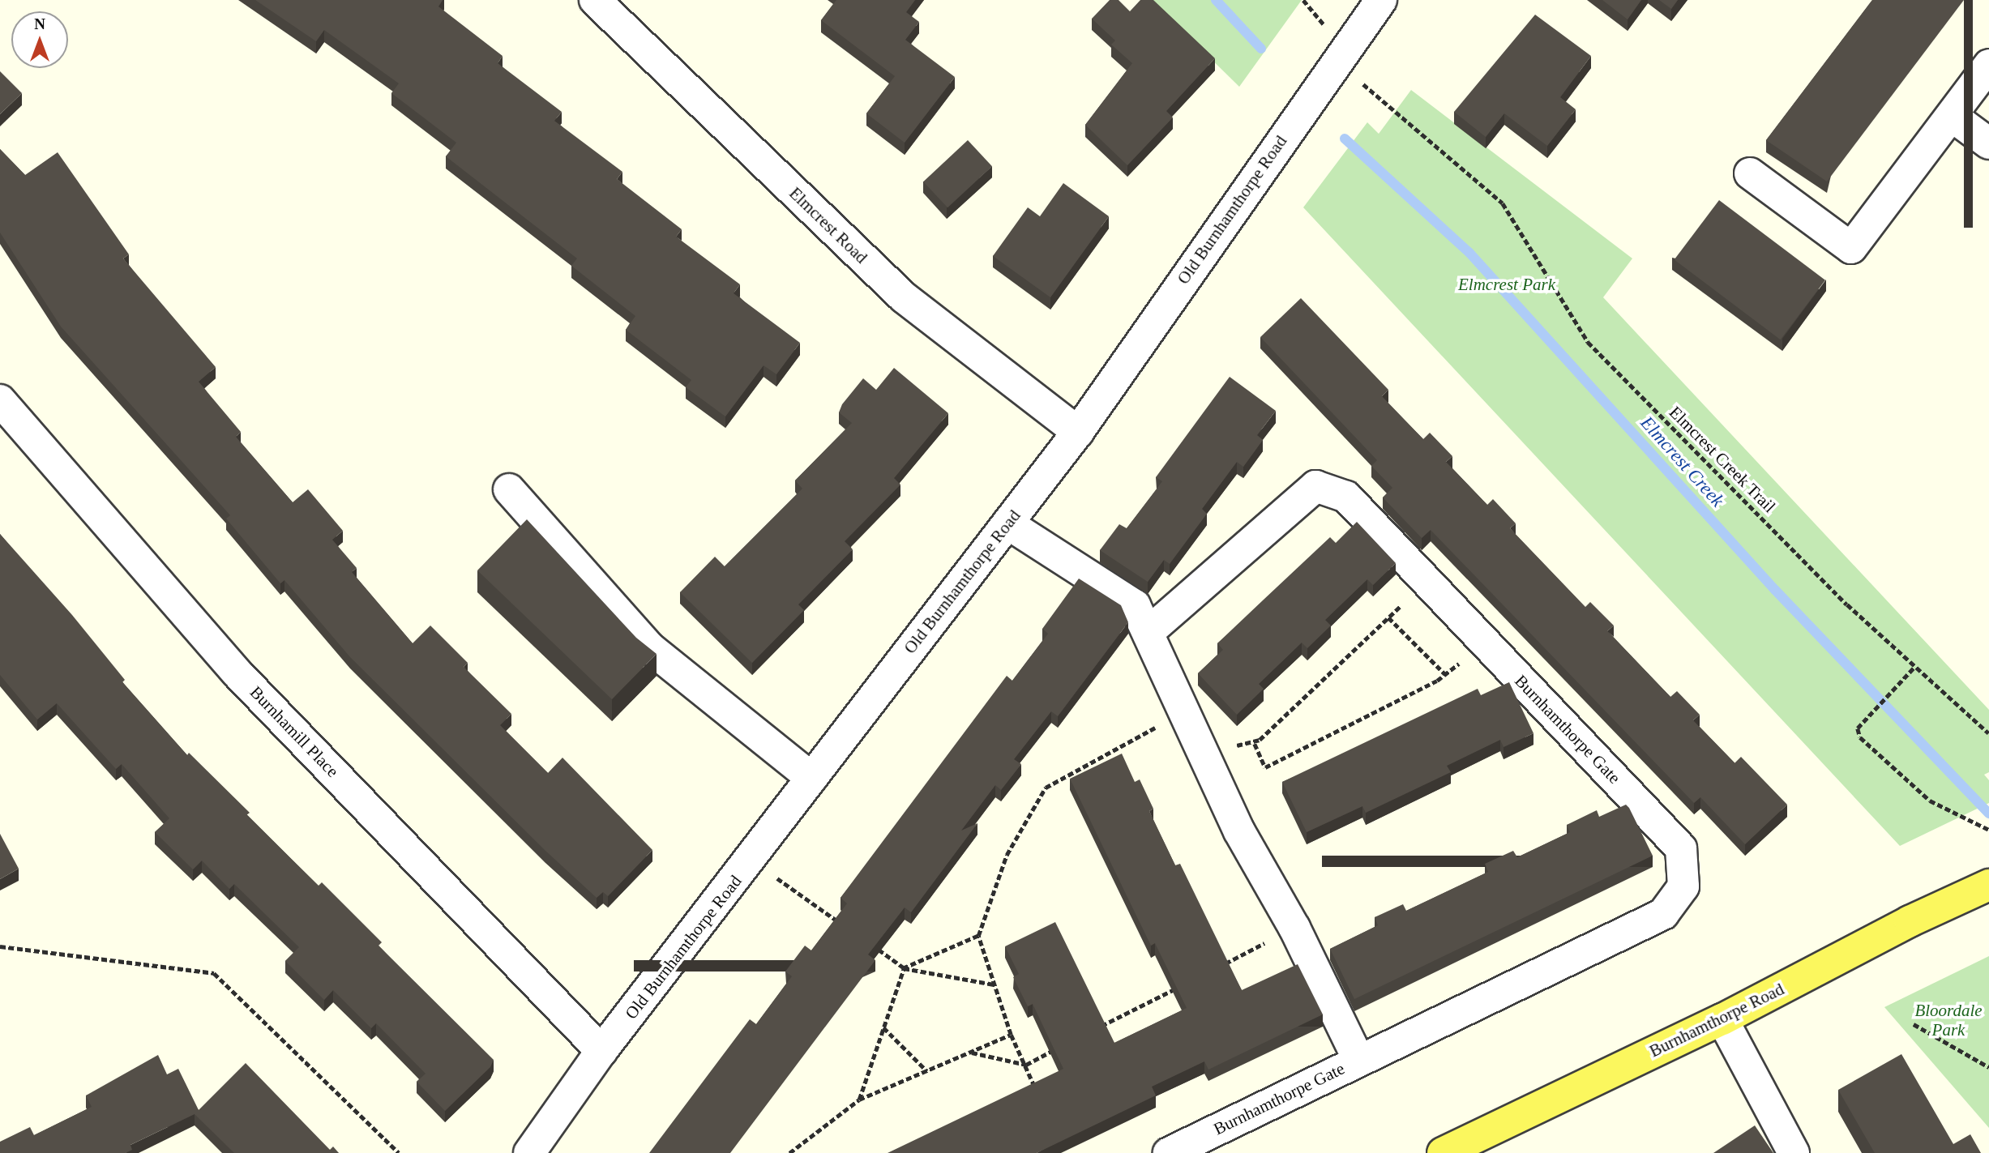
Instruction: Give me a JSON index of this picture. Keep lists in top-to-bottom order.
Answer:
{
  "streets": {
    "main road": ["Burnhamthorpe Road"],
    "street": [
      "Old Burnhamthorpe Road",
      "Elmcrest Road",
      "Burnhamthorpe Gate",
      "Burnhamill Place"
    ],
    "path": ["Elmcrest Creek Trail"]
  },
  "crossings": [
    ["Old Burnhamthorpe Road", "Elmcrest Road"],
    ["Old Burnhamthorpe Road", "Burnhamthorpe Gate"],
    ["Old Burnhamthorpe Road", "Burnhamill Place"]
  ],
  "water": ["Elmcrest Creek"],
  "parks": ["Elmcrest Park", "Bloordale Park"],
  "north": "top"
}
